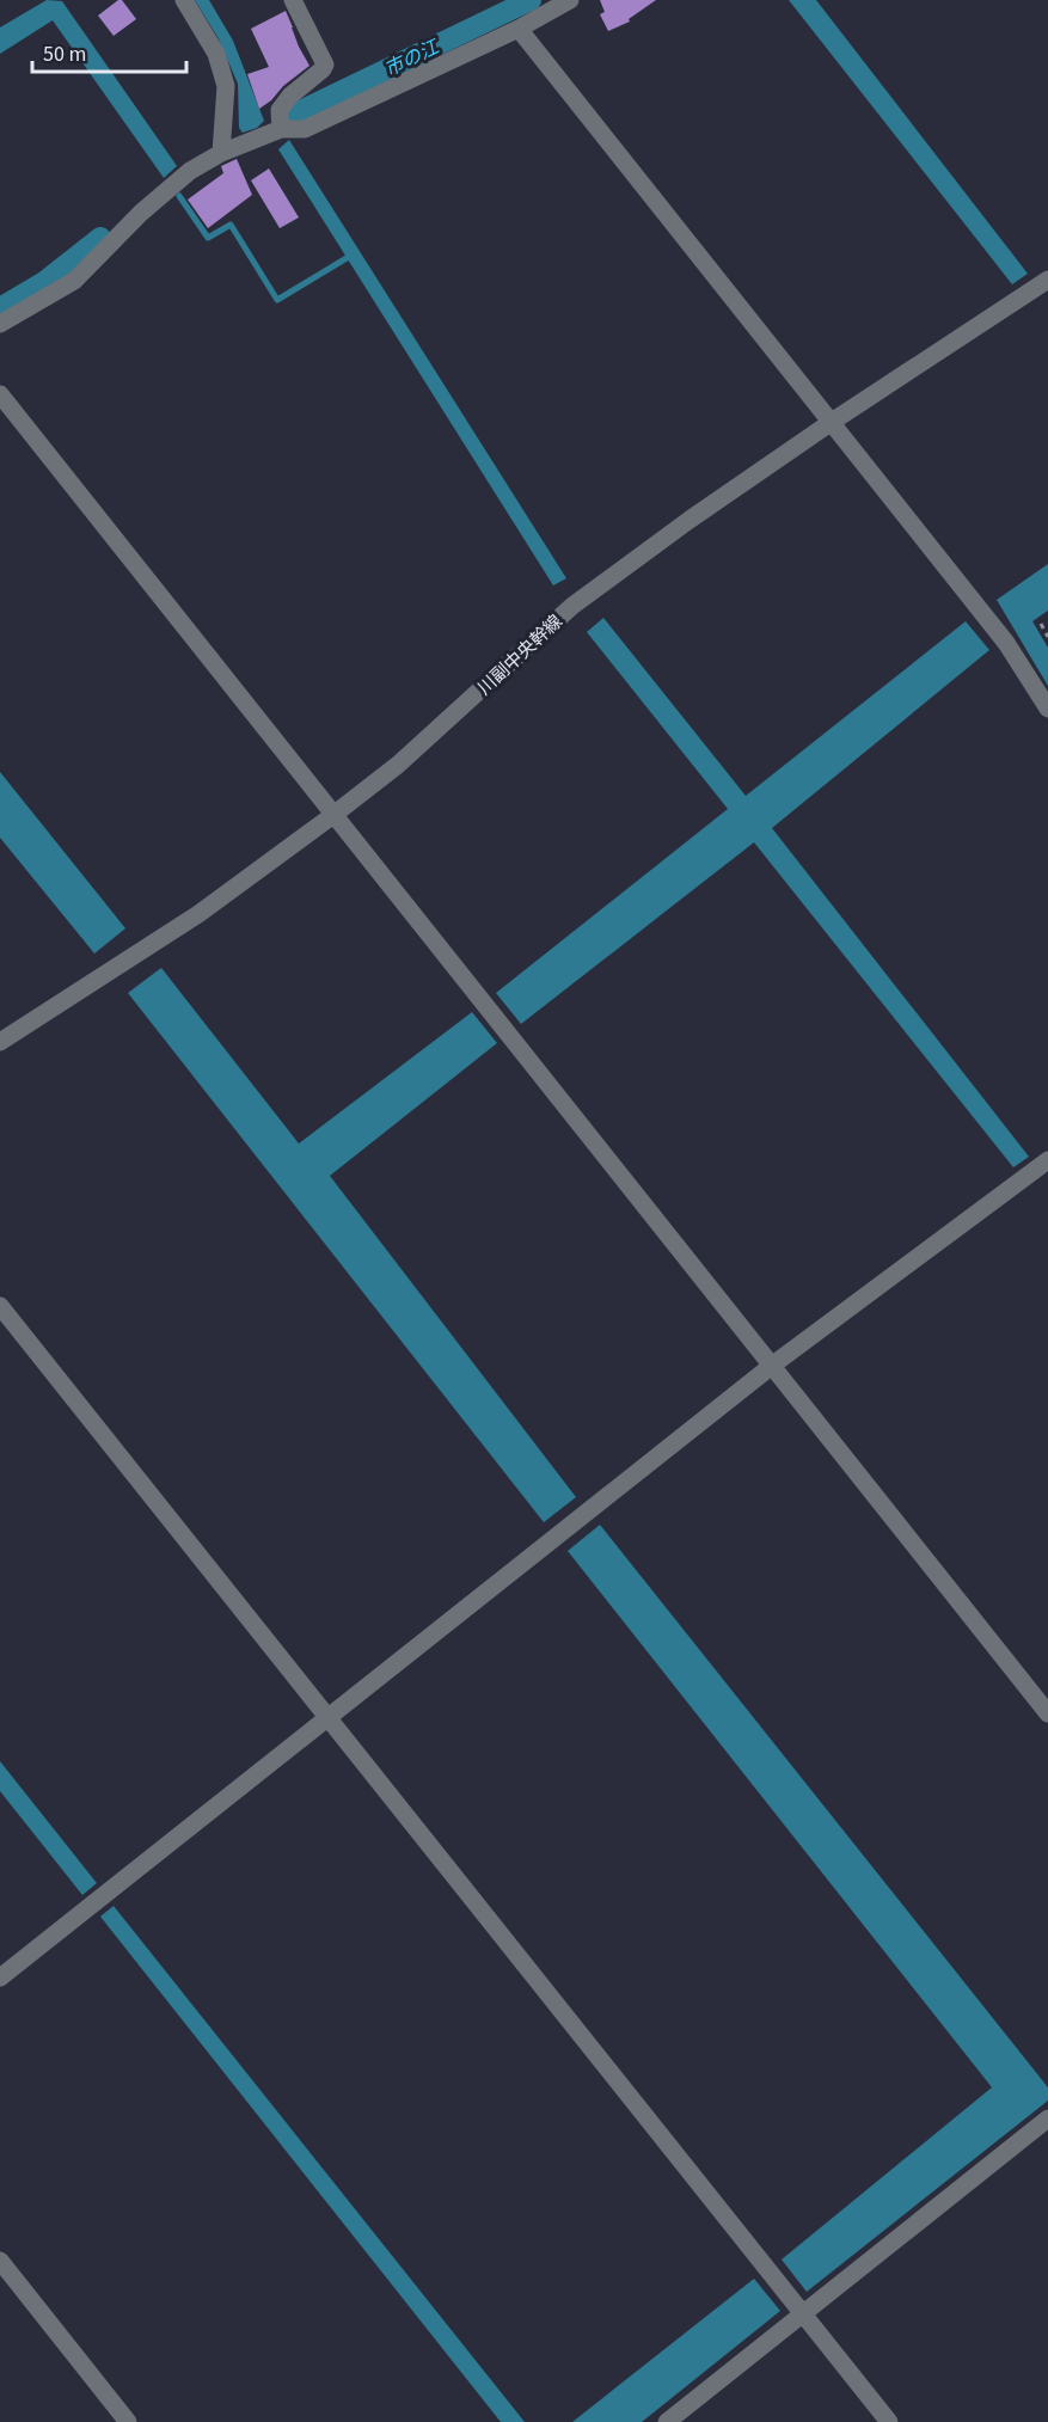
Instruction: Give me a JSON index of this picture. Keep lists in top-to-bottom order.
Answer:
{
  "streets": {
    "street": ["川副中央幹線"]
  },
  "water": ["市の江"],
  "scale_bar": "50 m"
}
